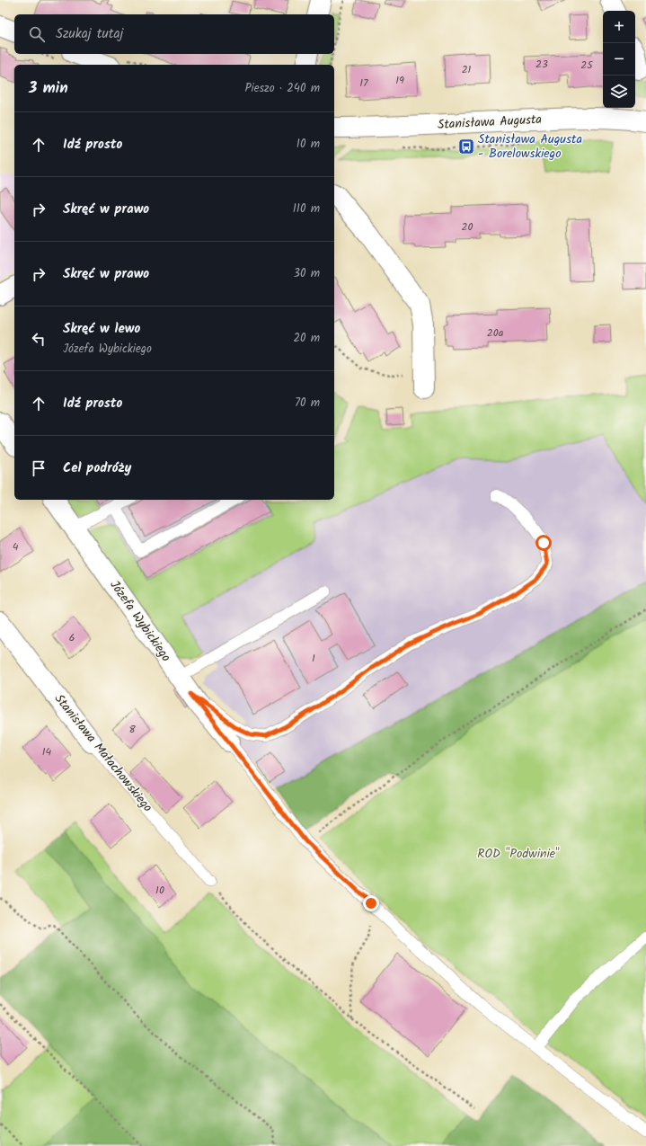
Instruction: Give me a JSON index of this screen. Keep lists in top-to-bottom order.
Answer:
{
  "streets": {
    "street": ["Stanisława Augusta", "Józefa Wybickiego", "Stanisława Małachowskiego"]
  },
  "parks": ["ROD \"Podwinie\""],
  "places": {
    "bus stop": ["Stanisława Augusta - Borelowskiego"]
  },
  "house_numbers": [
    "23",
    "25",
    "21",
    "19",
    "17",
    "20",
    "20a",
    "4",
    "6",
    "1",
    "8",
    "14",
    "10"
  ],
  "page": {
    "map_buttons": ["+", "−"],
    "search": "Szukaj tutaj",
    "heading": ["3 min", "Pieszo · 240 m"],
    "list": [
      ["Idź prosto", "10 m"],
      ["Skręć w prawo", "110 m"],
      ["Skręć w prawo", "30 m"],
      ["Skręć w lewo", "Józefa Wybickiego", "20 m"],
      ["Idź prosto", "70 m"],
      "Cel podróży"
    ]
  }
}
